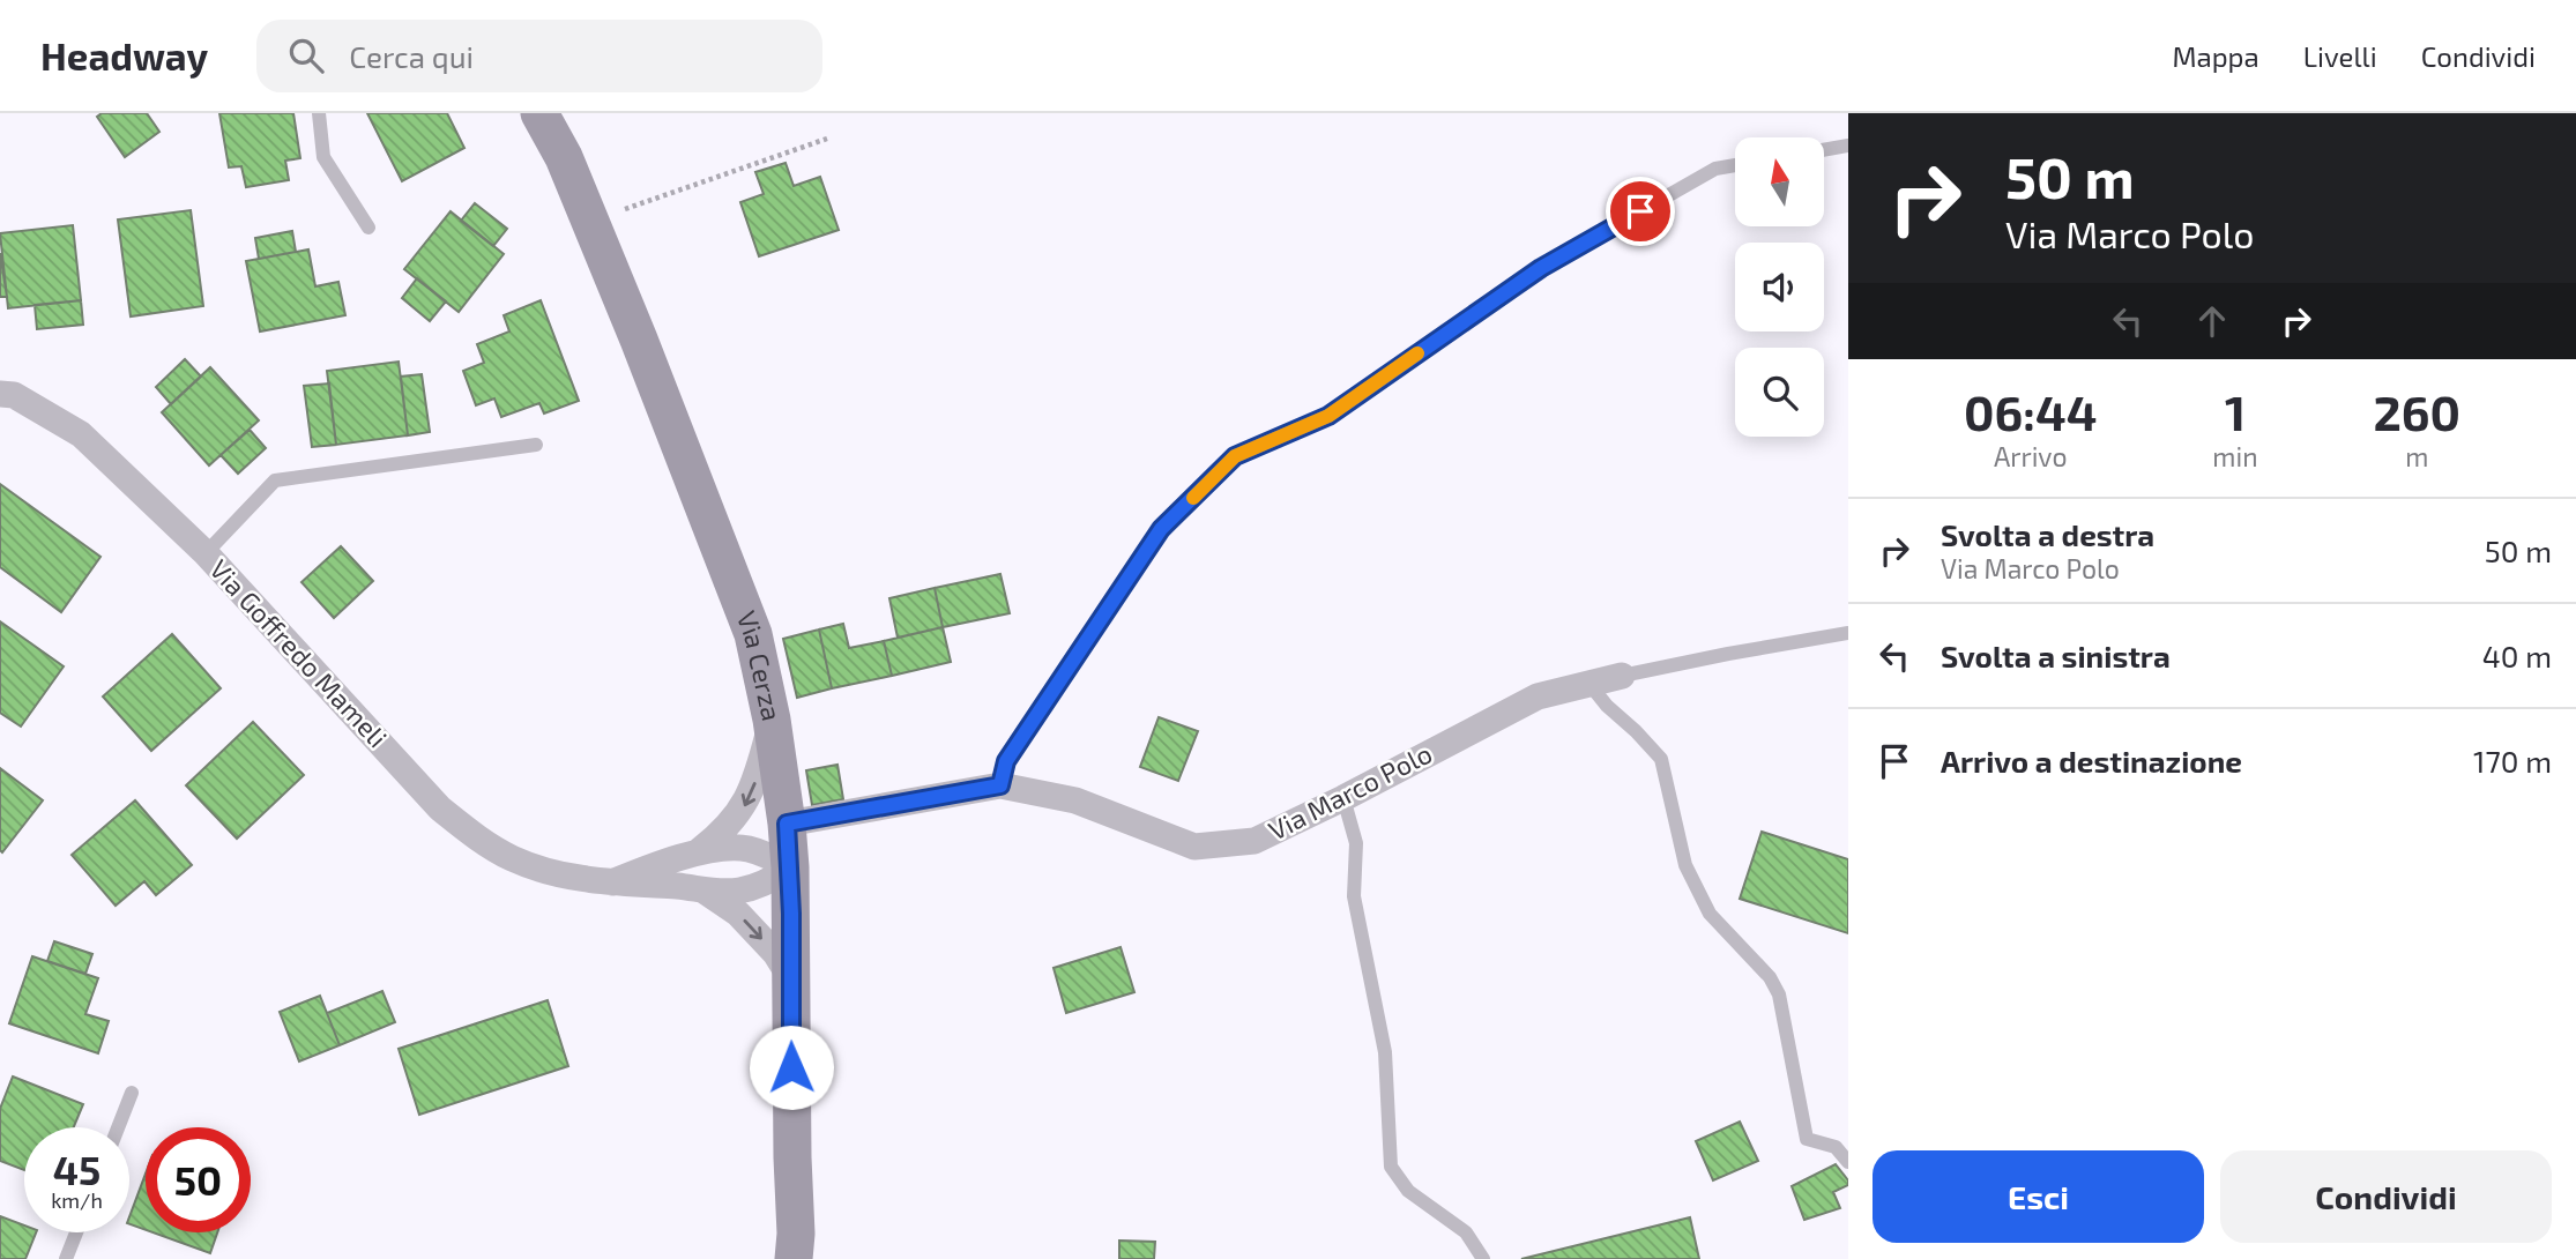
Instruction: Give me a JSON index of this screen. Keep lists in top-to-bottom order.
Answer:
{
  "streets": {
    "main road": ["Via Cerza"],
    "street": ["Via Goffredo Mameli", "Via Marco Polo"]
  },
  "crossings": [
    ["Via Cerza", "Via Marco Polo"]
  ],
  "north": "top",
  "page": {
    "header": "Headway",
    "search": "Cerca qui",
    "nav": ["Mappa", "Livelli", "Condividi"],
    "turn": ["50 m", "Via Marco Polo"],
    "eta": [
      "06:44",
      "Arrivo",
      "1",
      "min",
      "260",
      "m"
    ],
    "list": [
      {
        "name": "Svolta a destra",
        "note": "Via Marco Polo",
        "value": "50 m"
      },
      {
        "name": "Svolta a sinistra",
        "value": "40 m"
      },
      {
        "name": "Arrivo a destinazione",
        "value": "170 m"
      }
    ],
    "speed": "45 km/h",
    "limit": "50",
    "buttons": ["Esci", "Condividi"]
  }
}
